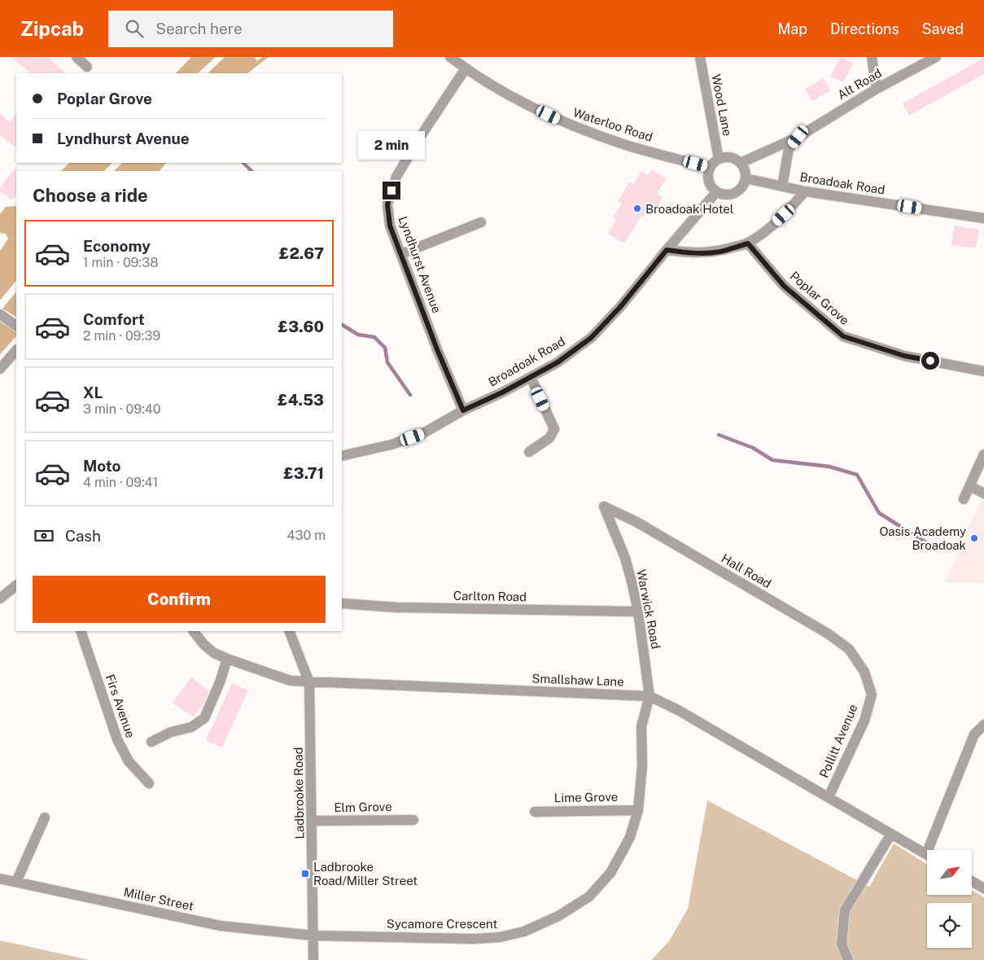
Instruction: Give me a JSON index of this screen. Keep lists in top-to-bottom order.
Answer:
{
  "streets": {
    "street": [
      "Alt Road",
      "Wood Lane",
      "Waterloo Road",
      "Broadoak Road",
      "Lyndhurst Avenue",
      "Poplar Grove",
      "Hall Road",
      "Carlton Road",
      "Warwick Road",
      "Smallshaw Lane",
      "Firs Avenue",
      "Pollitt Avenue",
      "Ladbrooke Road",
      "Lime Grove",
      "Elm Grove",
      "Miller Street",
      "Sycamore Crescent"
    ]
  },
  "crossings": [
    ["Alt Road", "Wood Lane"],
    ["Alt Road", "Waterloo Road"],
    ["Alt Road", "Broadoak Road"],
    ["Wood Lane", "Waterloo Road"],
    ["Wood Lane", "Broadoak Road"],
    ["Waterloo Road", "Broadoak Road"],
    ["Waterloo Road", "Lyndhurst Avenue"],
    ["Broadoak Road", "Lyndhurst Avenue"],
    ["Hall Road", "Warwick Road"],
    ["Hall Road", "Pollitt Avenue"],
    ["Carlton Road", "Warwick Road"],
    ["Warwick Road", "Smallshaw Lane"],
    ["Warwick Road", "Sycamore Crescent"],
    ["Smallshaw Lane", "Pollitt Avenue"],
    ["Smallshaw Lane", "Ladbrooke Road"],
    ["Smallshaw Lane", "Sycamore Crescent"],
    ["Ladbrooke Road", "Elm Grove"],
    ["Ladbrooke Road", "Miller Street"],
    ["Ladbrooke Road", "Sycamore Crescent"],
    ["Lime Grove", "Sycamore Crescent"],
    ["Miller Street", "Sycamore Crescent"]
  ],
  "places": {
    "other": ["Broadoak Hotel", "Oasis Academy Broadoak"],
    "transit": ["Ladbrooke Road/Miller Street"]
  },
  "north": "top right",
  "page": {
    "header": "Zipcab",
    "search": "Search here",
    "nav": ["Map", "Directions", "Saved"],
    "banner": ["Poplar Grove", "Lyndhurst Avenue"],
    "bubble": "2 min",
    "heading": "Choose a ride",
    "list": [
      {
        "name": "Economy",
        "note": "1 min · 09:38",
        "value": "£2.67"
      },
      {
        "name": "Comfort",
        "note": "2 min · 09:39",
        "value": "£3.60"
      },
      {
        "name": "XL",
        "note": "3 min · 09:40",
        "value": "£4.53"
      },
      {
        "name": "Moto",
        "note": "4 min · 09:41",
        "value": "£3.71"
      }
    ],
    "pay": ["Cash", "430 m"],
    "buttons": "Confirm"
  }
}
